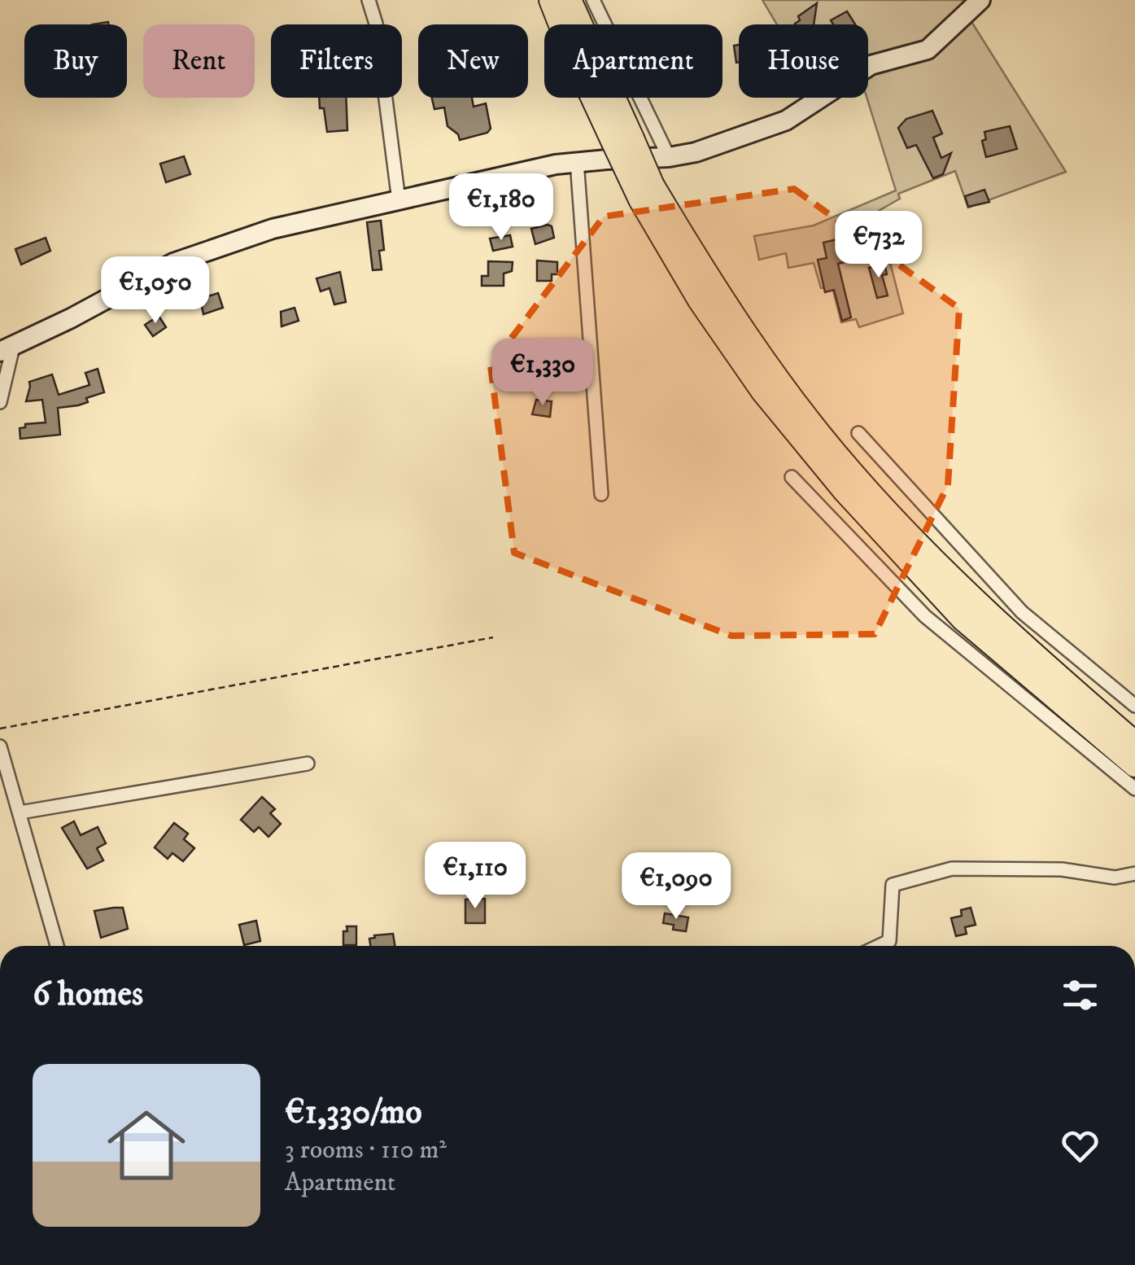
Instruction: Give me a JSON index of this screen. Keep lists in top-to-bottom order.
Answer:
{
  "page": {
    "chip": [
      "Buy",
      "Rent",
      "Filters",
      "New",
      "Apartment",
      "House"
    ],
    "price": [
      "€1,180",
      "€732",
      "€1,050",
      "€1,330",
      "€1,110",
      "€1,090"
    ],
    "heading": "6 homes",
    "list": [
      {
        "name": "€1,330/mo",
        "note": "3 rooms · 110 m² · Apartment"
      }
    ]
  }
}
